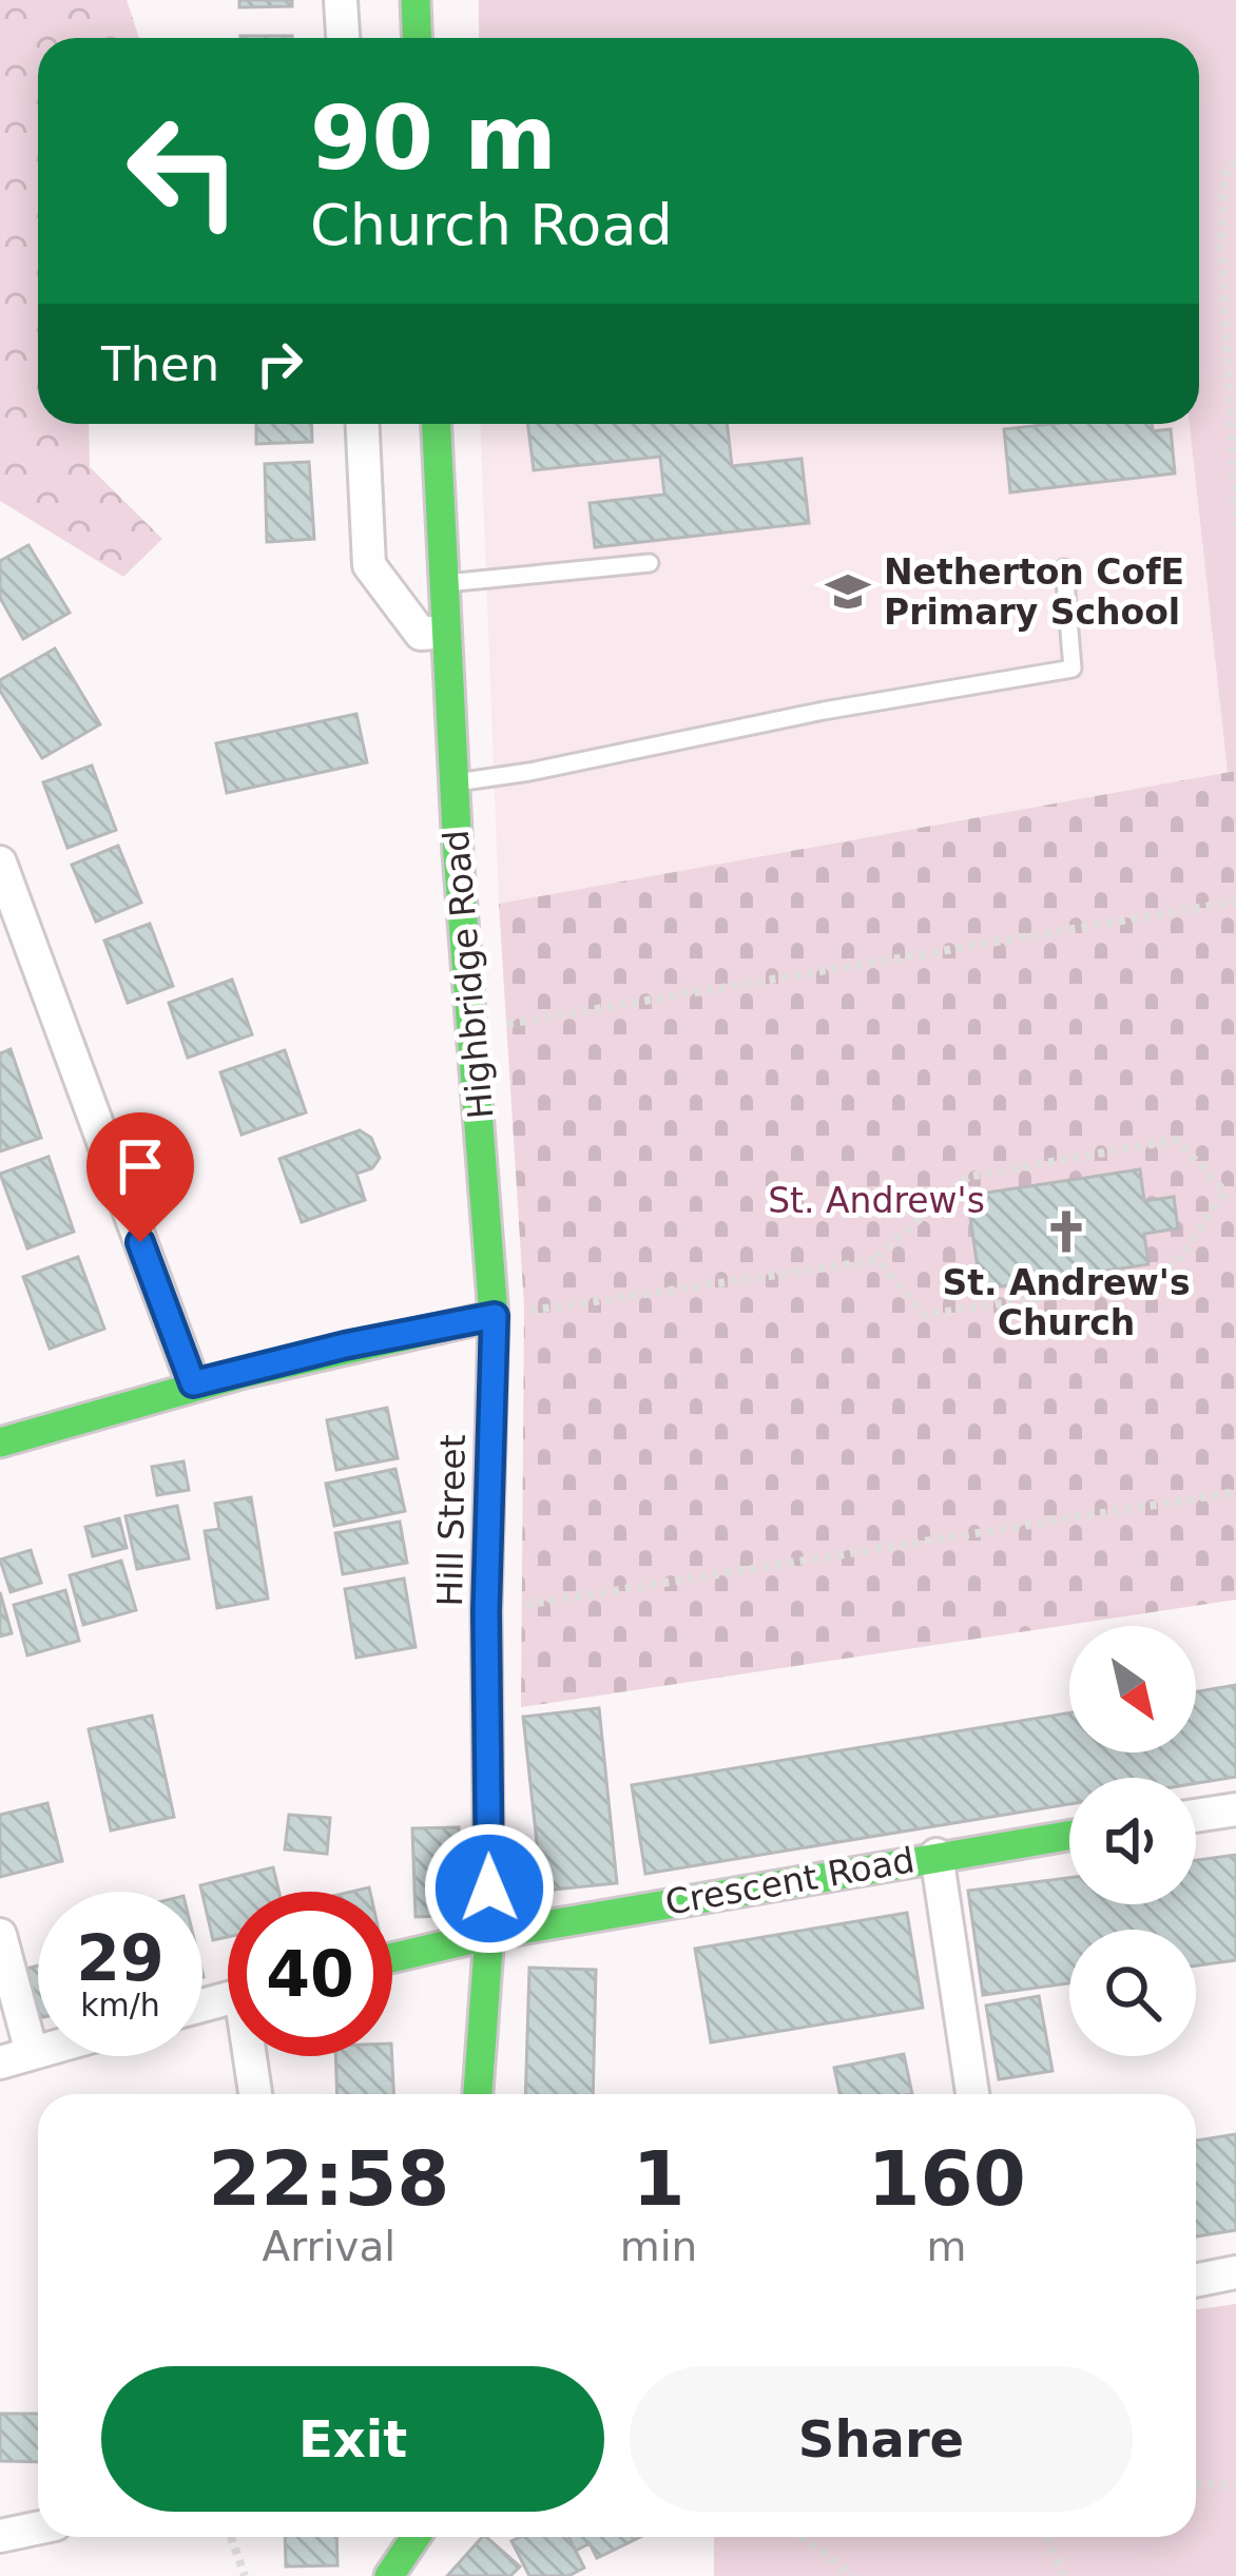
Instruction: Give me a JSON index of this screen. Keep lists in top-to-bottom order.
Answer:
{
  "streets": {
    "street": ["Highbridge Road", "Hill Street", "Crescent Road"]
  },
  "crossings": [
    ["Highbridge Road", "Hill Street"],
    ["Hill Street", "Crescent Road"]
  ],
  "parks": ["St. Andrew's"],
  "places": {
    "school or university": ["Netherton CofE Primary School"],
    "church": ["St. Andrew's Church"]
  },
  "north": "bottom right",
  "page": {
    "turn": ["90 m", "Church Road"],
    "then": "Then",
    "speed": "29 km/h",
    "limit": "40",
    "eta": [
      "22:58",
      "Arrival",
      "1",
      "min",
      "160",
      "m"
    ],
    "buttons": ["Exit", "Share"]
  }
}
